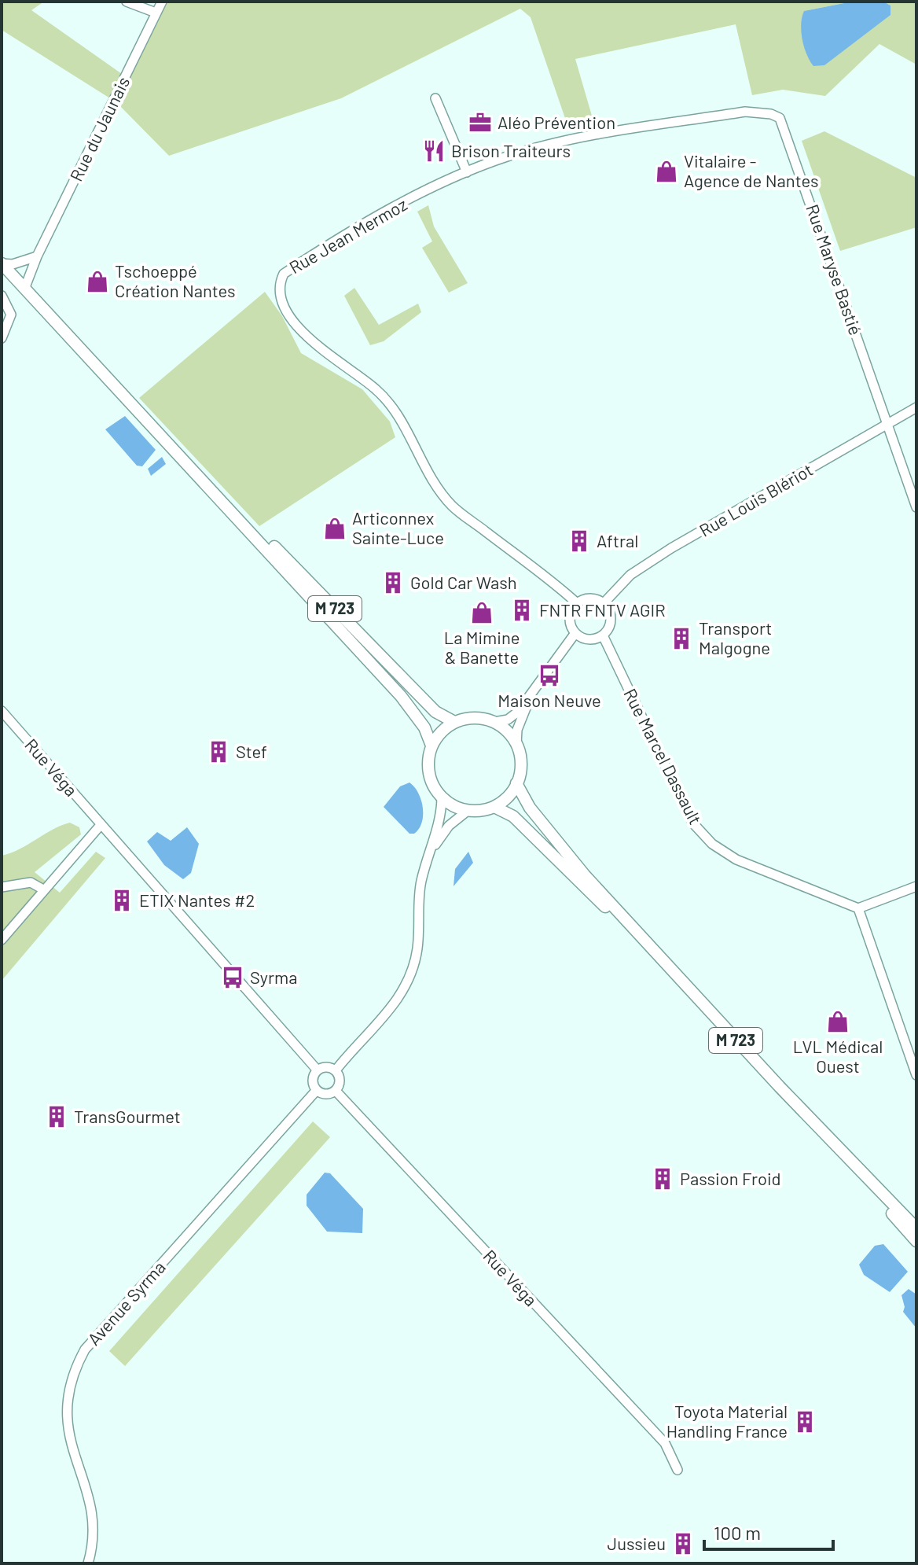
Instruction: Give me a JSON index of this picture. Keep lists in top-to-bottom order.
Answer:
{
  "streets": {
    "main road": ["M 723"],
    "street": [
      "Rue du Jaunais",
      "Rue Jean Mermoz",
      "Rue Maryse Bastié",
      "Rue Louis Blériot",
      "Rue Marcel Dassault",
      "Rue Véga",
      "Avenue Syrma"
    ]
  },
  "crossings": [
    ["Rue du Jaunais", "M 723"],
    ["Rue Jean Mermoz", "Rue Maryse Bastié"],
    ["Rue Jean Mermoz", "Rue Louis Blériot"],
    ["Rue Jean Mermoz", "Rue Marcel Dassault"],
    ["Rue Maryse Bastié", "Rue Louis Blériot"],
    ["Rue Louis Blériot", "Rue Marcel Dassault"],
    ["Rue Véga", "Avenue Syrma"]
  ],
  "places": {
    "office": ["Aléo Prévention"],
    "restaurant": ["Brison Traiteurs"],
    "shop": [
      "Vitalaire - Agence de Nantes",
      "Tschoeppé Création Nantes",
      "Articonnex Sainte-Luce",
      "La Mimine & Banette",
      "LVL Médical Ouest"
    ],
    "building": [
      "Aftral",
      "Gold Car Wash",
      "FNTR FNTV AGIR",
      "Transport Malgogne",
      "Stef",
      "ETIX Nantes #2",
      "TransGourmet",
      "Passion Froid",
      "Toyota Material Handling France",
      "Jussieu"
    ],
    "bus stop": ["Maison Neuve", "Syrma"]
  },
  "scale_bar": "100 m"
}
